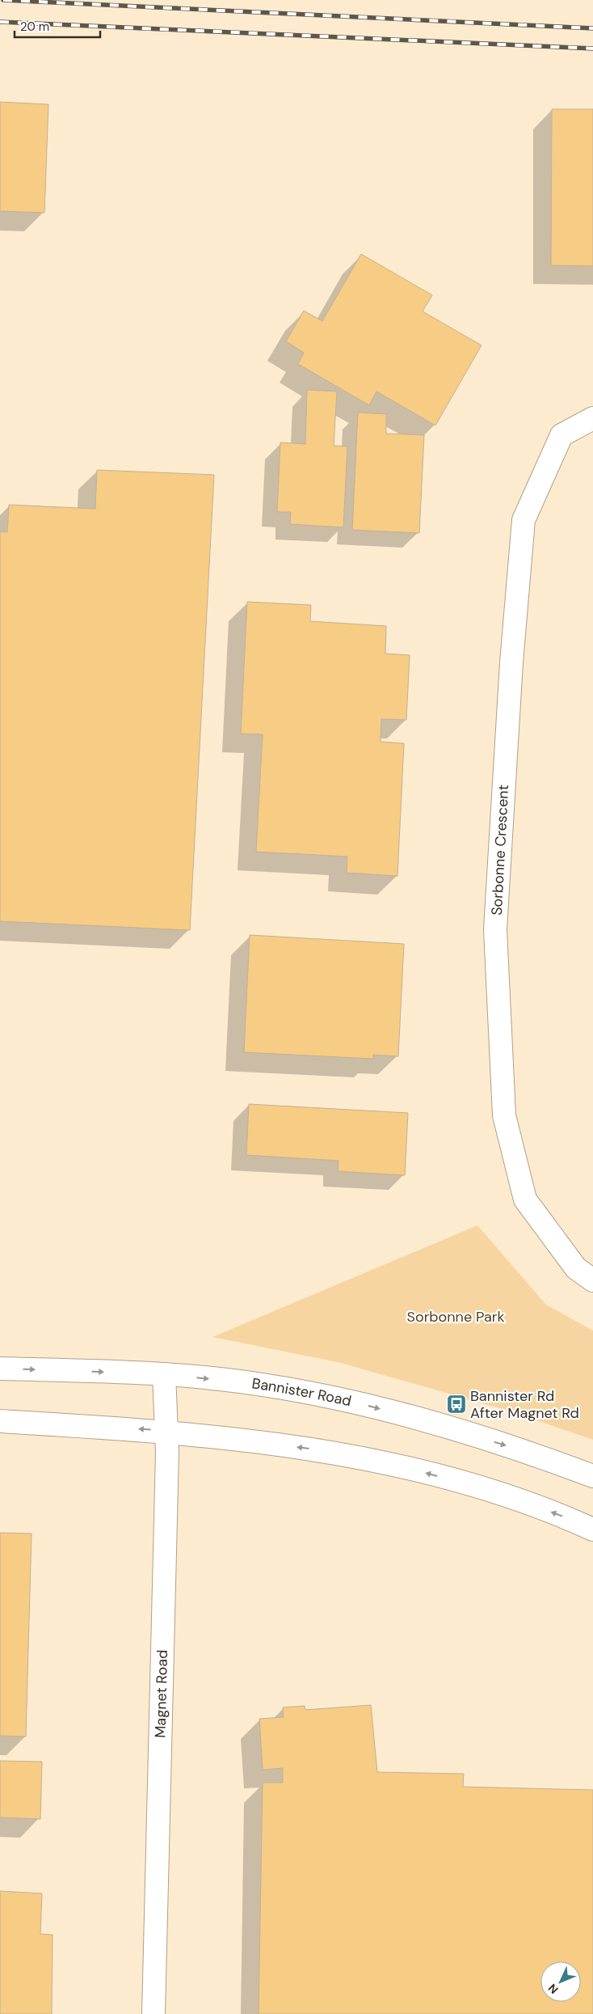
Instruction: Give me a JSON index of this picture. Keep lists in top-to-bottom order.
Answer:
{
  "streets": {
    "street": ["Sorbonne Crescent", "Bannister Road", "Magnet Road"]
  },
  "crossings": [
    ["Bannister Road", "Magnet Road"]
  ],
  "parks": ["Sorbonne Park"],
  "places": {
    "bus stop": ["Bannister Rd After Magnet Rd"]
  },
  "scale_bar": "20 m",
  "north": "bottom left"
}
